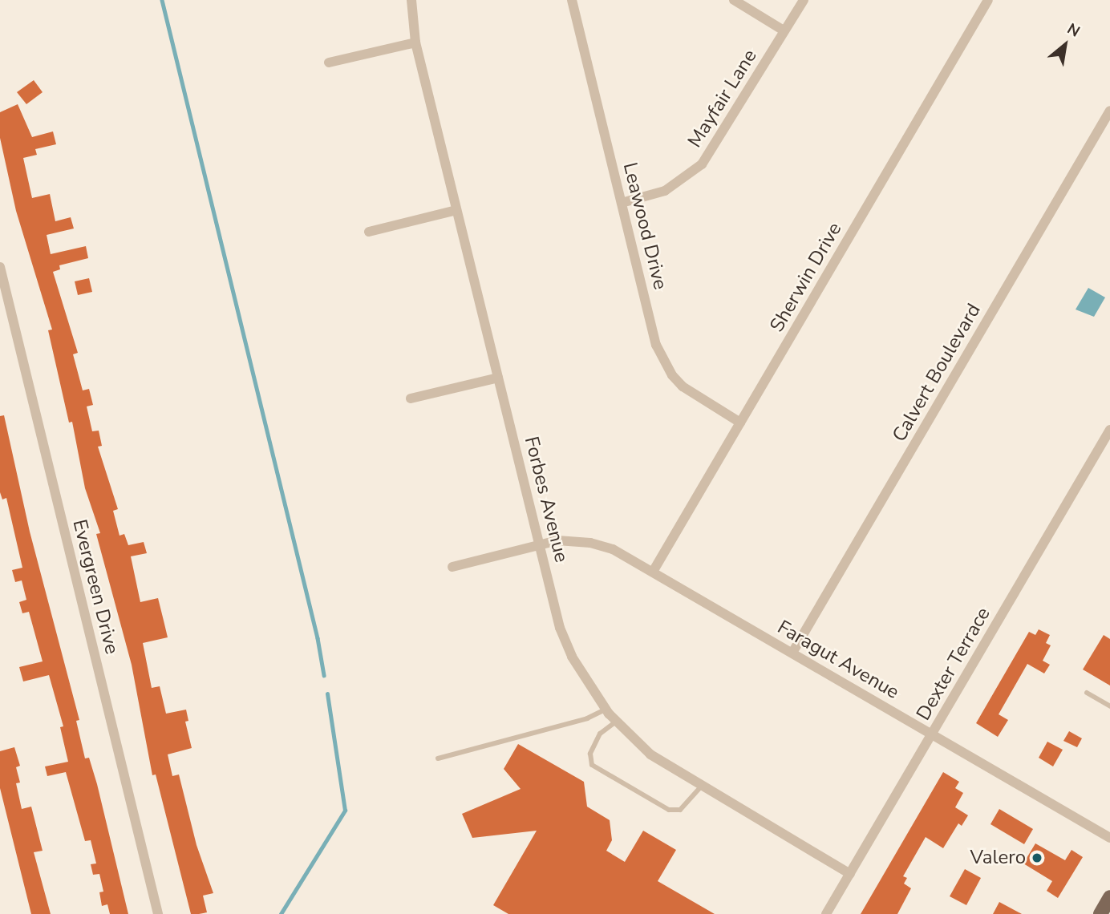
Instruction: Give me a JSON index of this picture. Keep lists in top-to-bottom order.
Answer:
{
  "streets": {
    "street": [
      "Mayfair Lane",
      "Leawood Drive",
      "Sherwin Drive",
      "Calvert Boulevard",
      "Forbes Avenue",
      "Evergreen Drive",
      "Faragut Avenue",
      "Dexter Terrace"
    ]
  },
  "crossings": [
    ["Mayfair Lane", "Leawood Drive"],
    ["Leawood Drive", "Sherwin Drive"],
    ["Sherwin Drive", "Faragut Avenue"],
    ["Calvert Boulevard", "Faragut Avenue"],
    ["Forbes Avenue", "Faragut Avenue"],
    ["Forbes Avenue", "Dexter Terrace"],
    ["Faragut Avenue", "Dexter Terrace"]
  ],
  "places": ["Valero"],
  "north": "top right"
}
